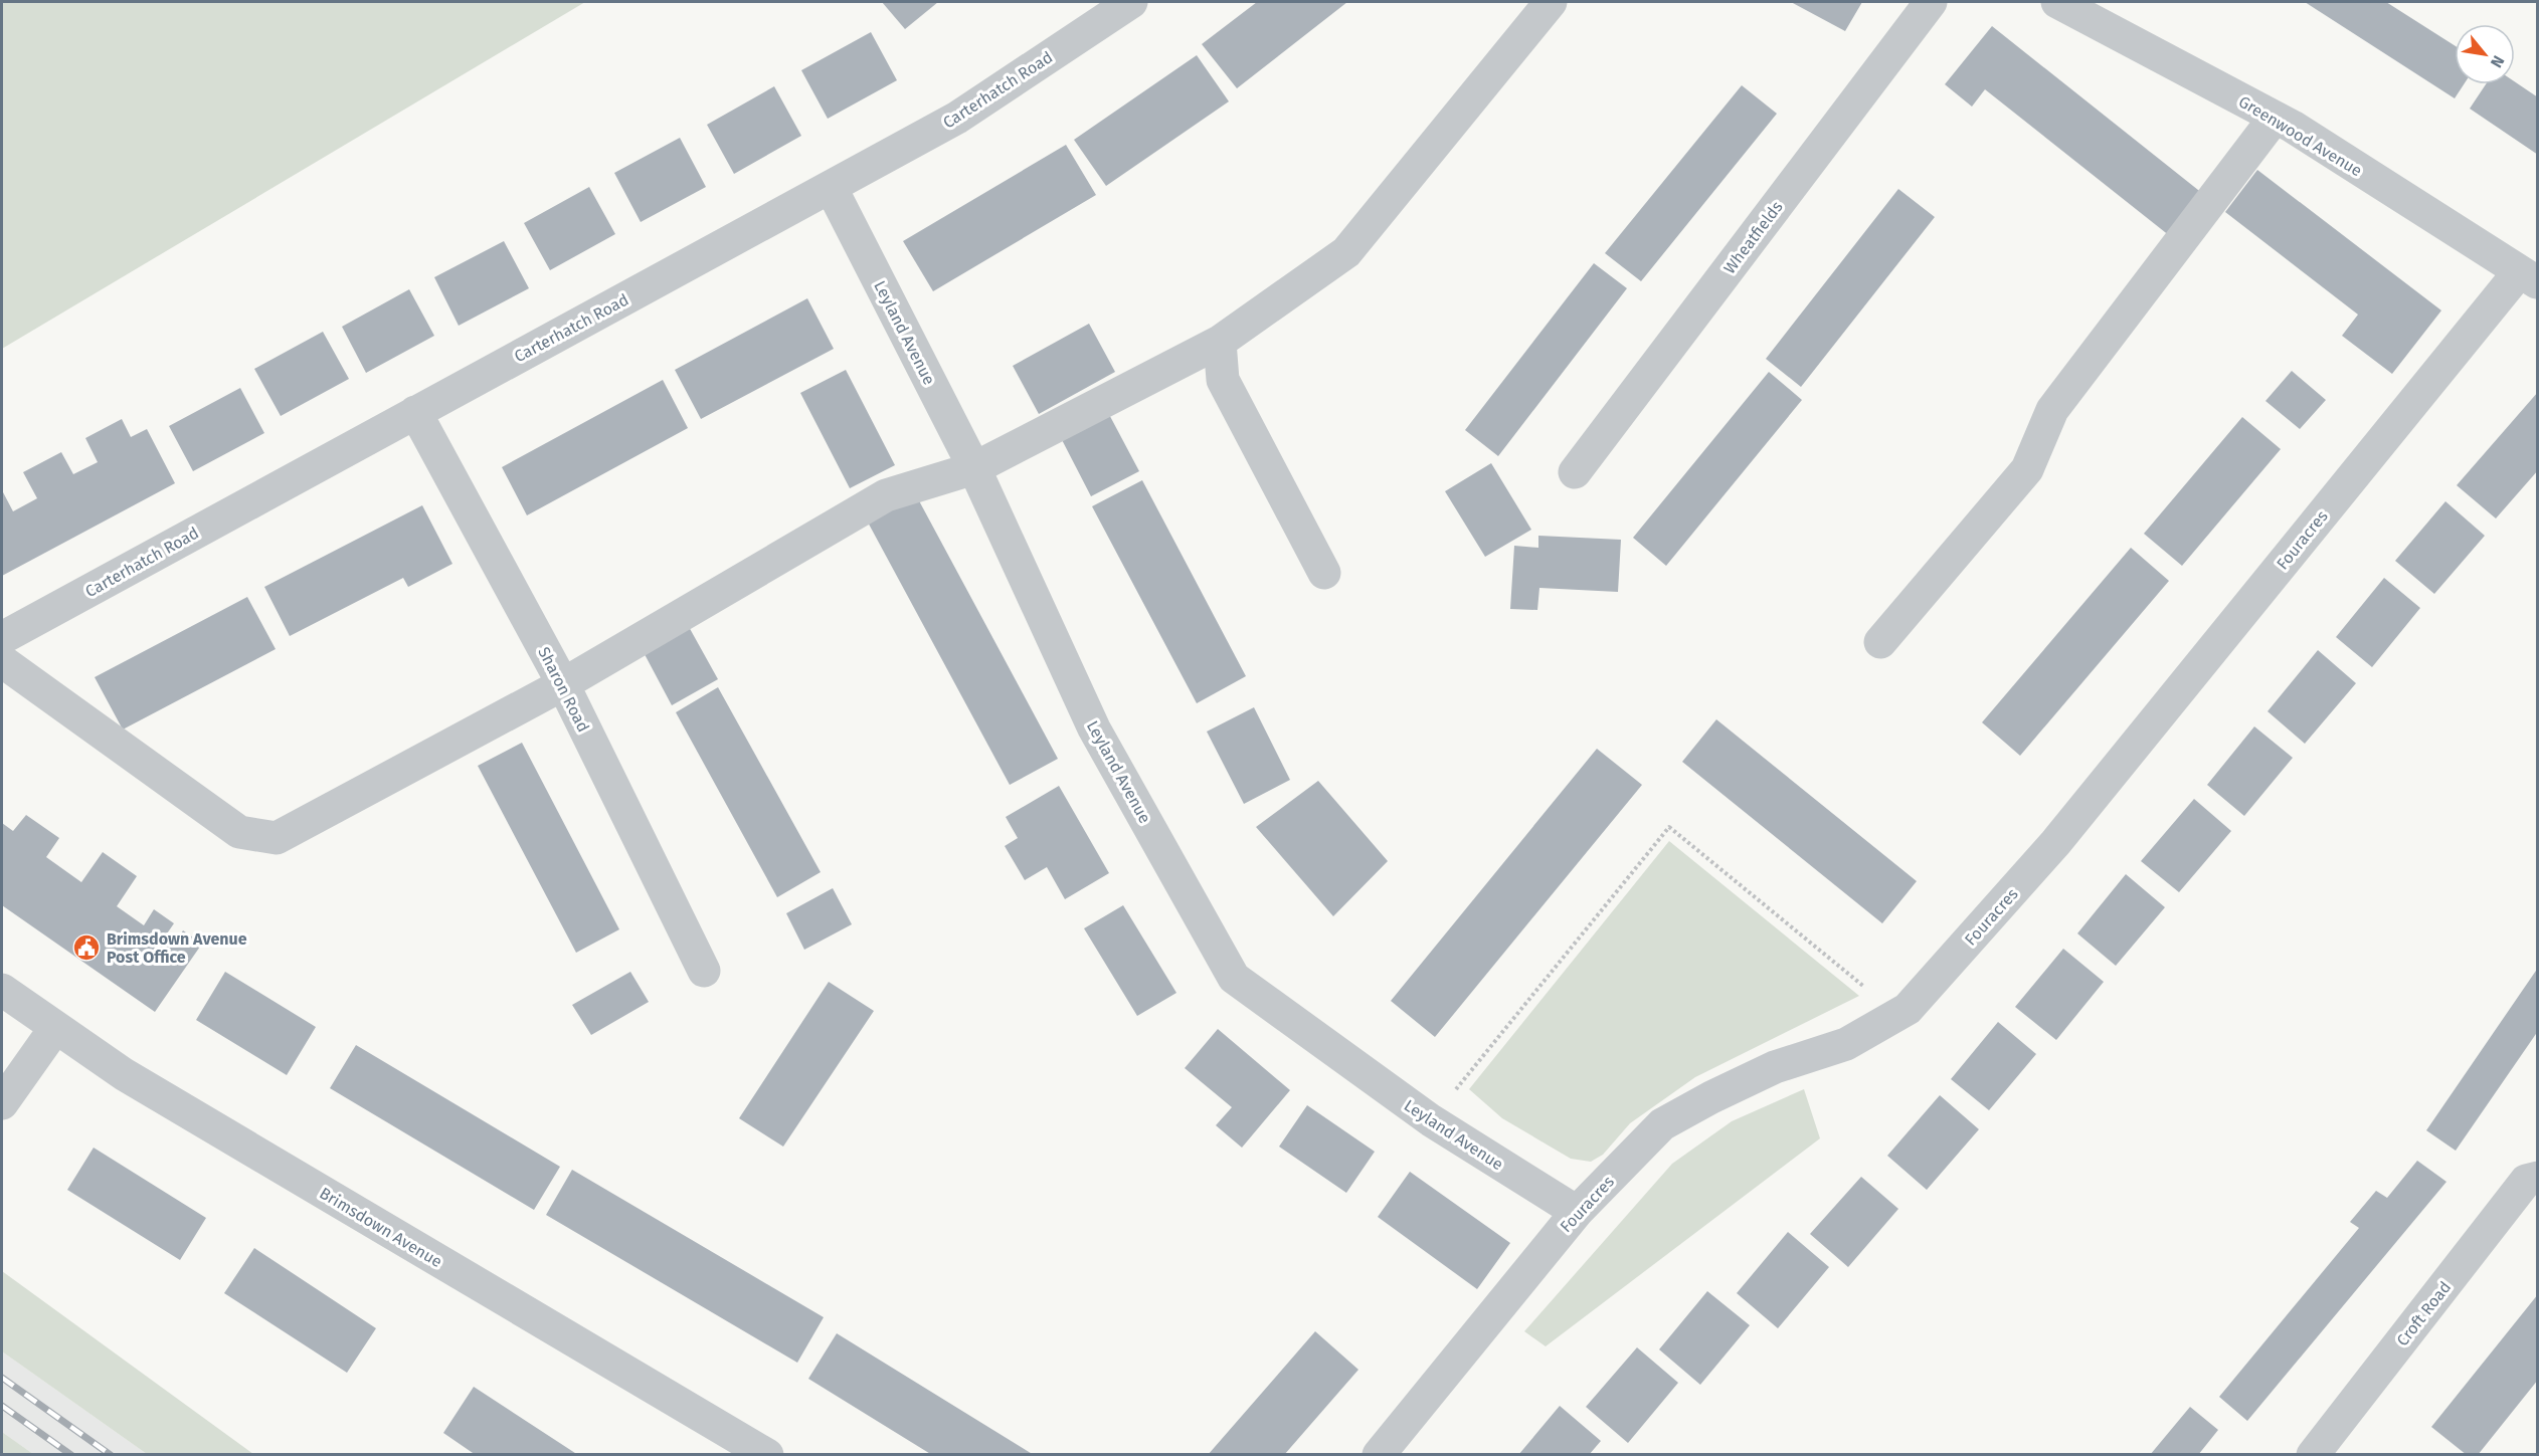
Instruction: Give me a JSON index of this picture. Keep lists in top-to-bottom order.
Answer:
{
  "streets": {
    "street": [
      "Carterhatch Road",
      "Greenwood Avenue",
      "Wheatfields",
      "Leyland Avenue",
      "Fouracres",
      "Sharon Road",
      "Brimsdown Avenue",
      "Croft Road"
    ]
  },
  "crossings": [
    ["Carterhatch Road", "Leyland Avenue"],
    ["Carterhatch Road", "Sharon Road"],
    ["Greenwood Avenue", "Fouracres"],
    ["Leyland Avenue", "Fouracres"]
  ],
  "places": {
    "public building": ["Brimsdown Avenue Post Office"]
  },
  "north": "bottom right"
}
